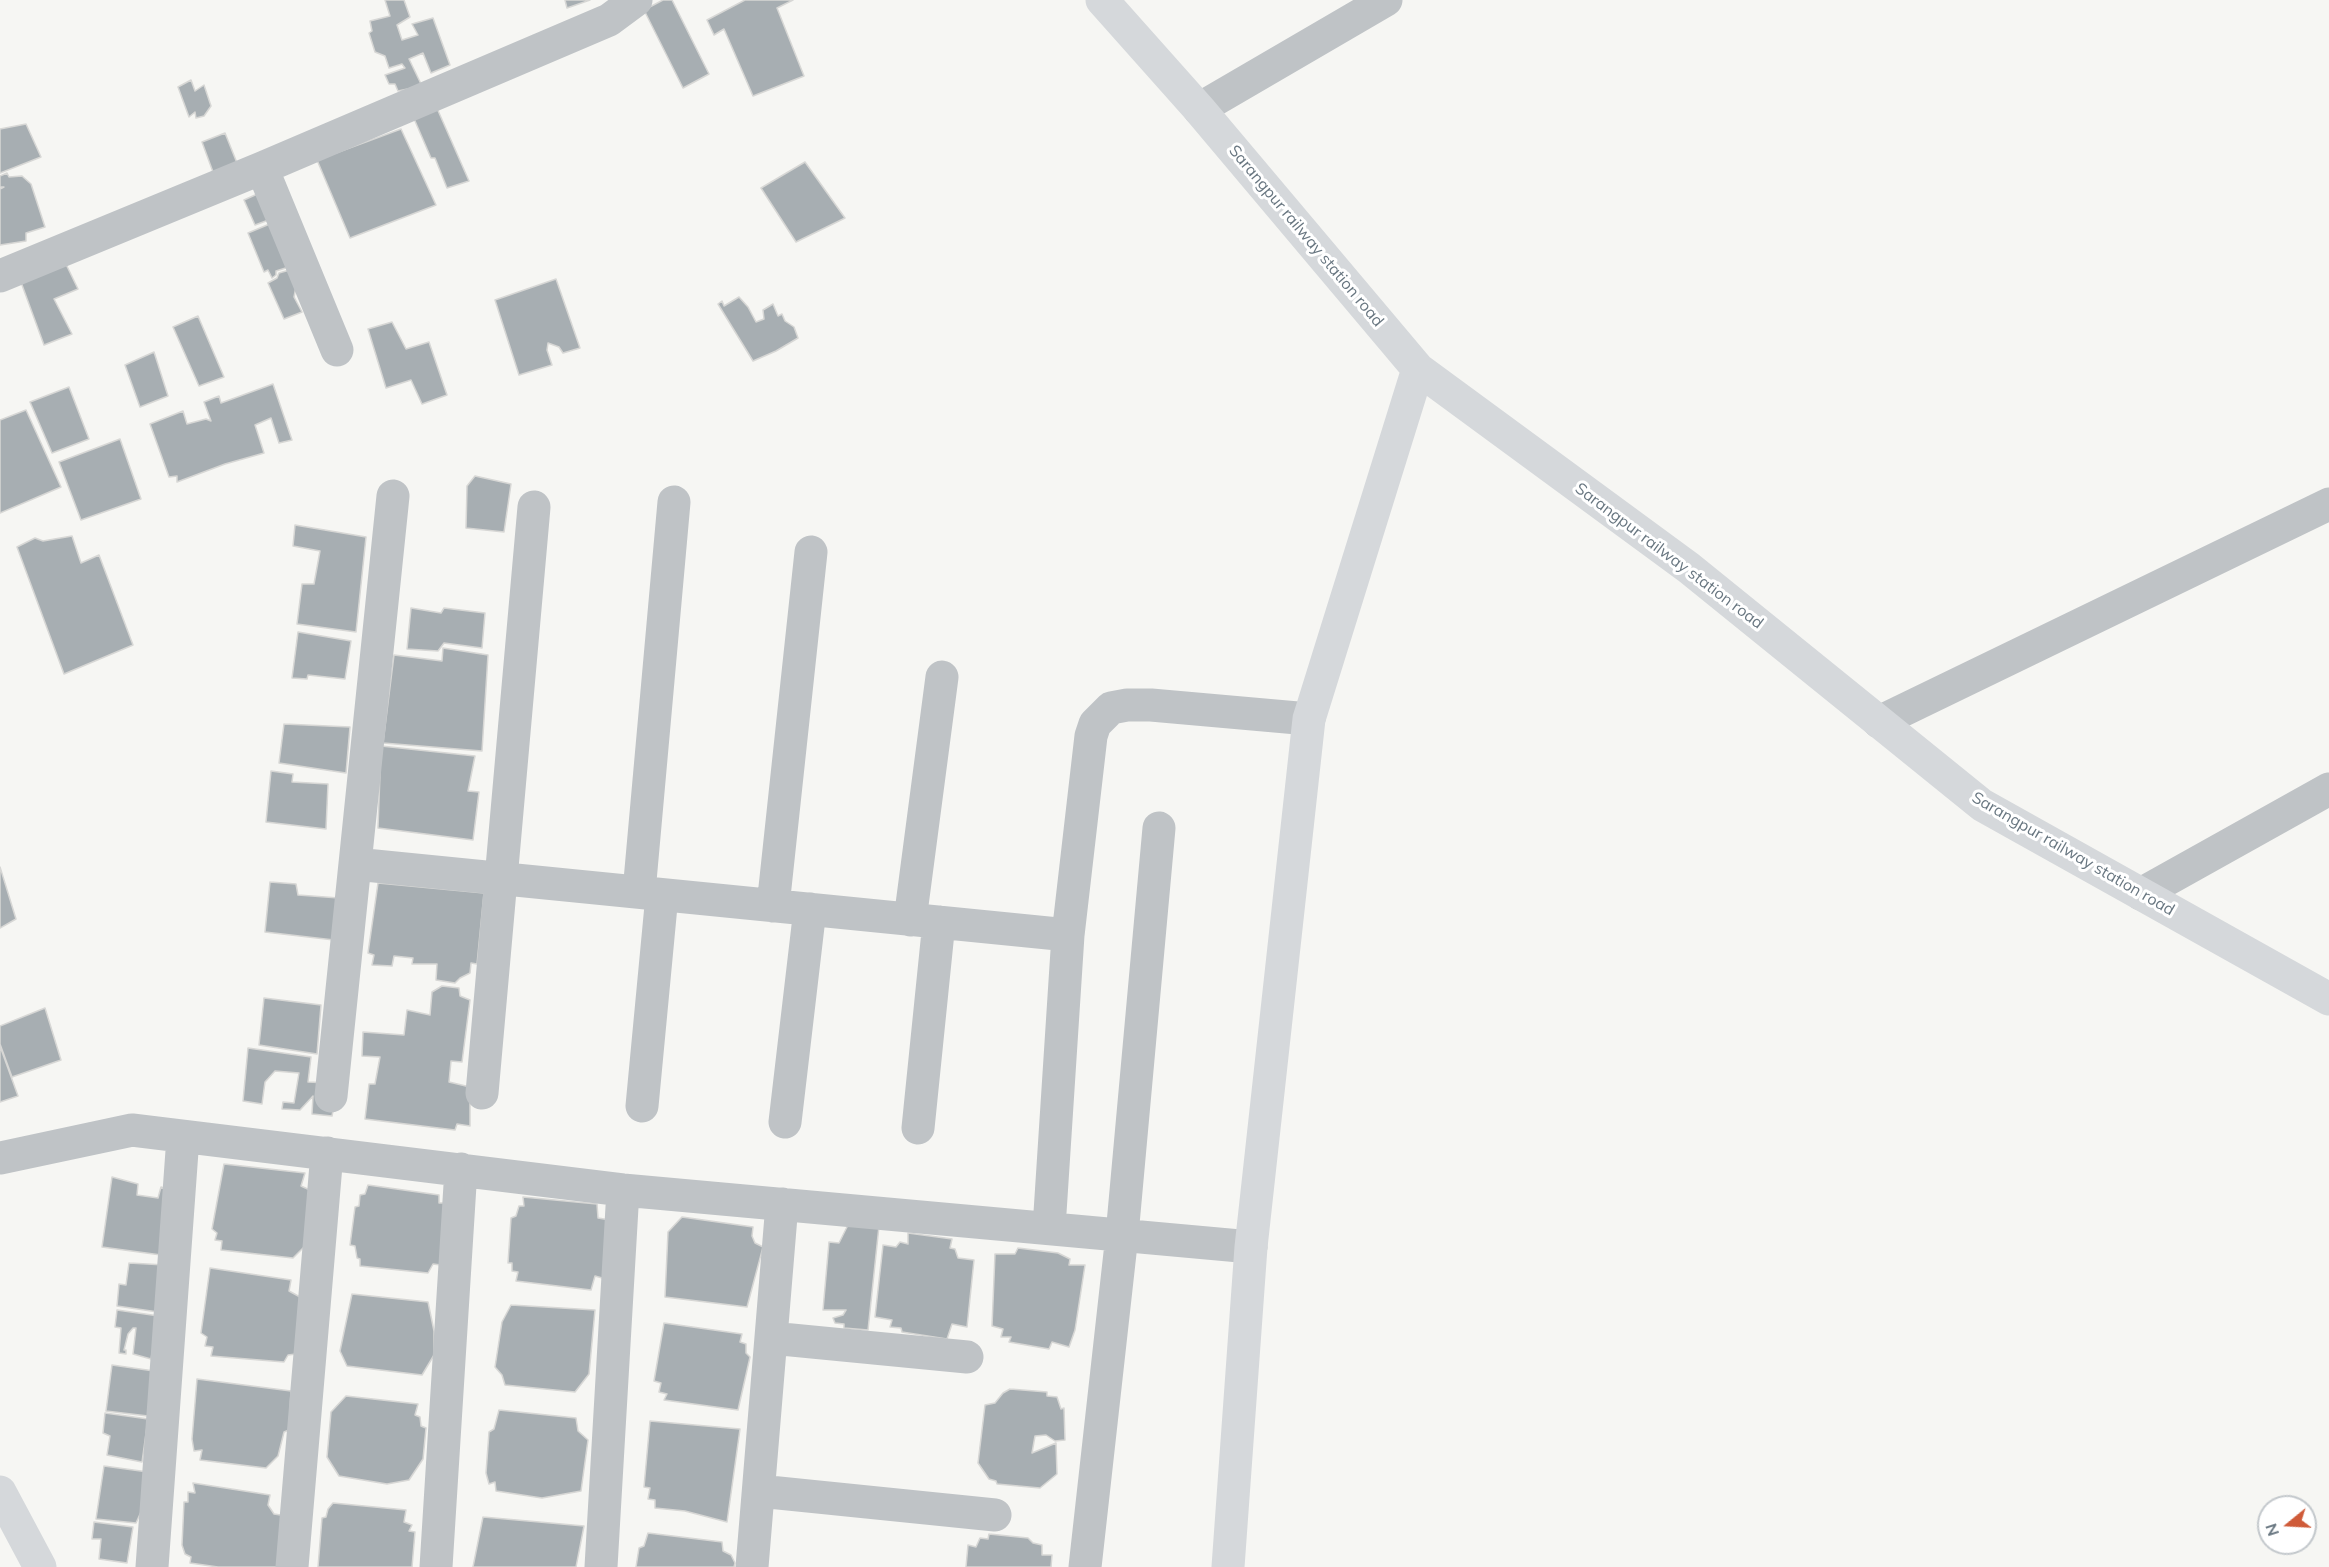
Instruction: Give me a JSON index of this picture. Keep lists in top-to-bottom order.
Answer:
{
  "streets": {
    "street": ["Sarangpur railway station road"]
  },
  "north": "left"
}
